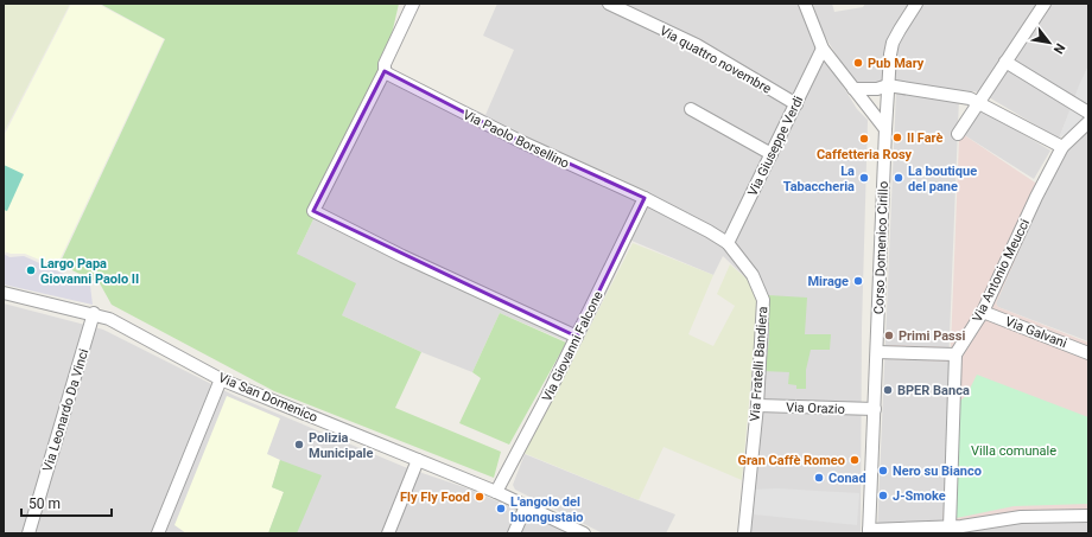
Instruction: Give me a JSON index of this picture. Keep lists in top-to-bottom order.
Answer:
{
  "streets": {
    "street": [
      "Via quattro novembre",
      "Via Paolo Borsellino",
      "Via Giuseppe Verdi",
      "Corso Domenico Cirillo",
      "Via Antonio Meucci",
      "Via Galvani",
      "Via Giovanni Falcone",
      "Via Fratelli Bandiera",
      "Via San Domenico",
      "Via Orazio",
      "Via Leonardo Da Vinci"
    ]
  },
  "crossings": [
    ["Via quattro novembre", "Via Giuseppe Verdi"],
    ["Via Paolo Borsellino", "Via Giovanni Falcone"],
    ["Via Paolo Borsellino", "Via Fratelli Bandiera"],
    ["Via Giuseppe Verdi", "Via Fratelli Bandiera"],
    ["Corso Domenico Cirillo", "Via Orazio"],
    ["Via Antonio Meucci", "Via Galvani"],
    ["Via Giovanni Falcone", "Via Fratelli Bandiera"],
    ["Via Giovanni Falcone", "Via San Domenico"],
    ["Via Fratelli Bandiera", "Via Orazio"],
    ["Via San Domenico", "Via Leonardo Da Vinci"]
  ],
  "parks": ["Villa comunale"],
  "places": [
    "Pub Mary",
    "Il Farè",
    "Caffetteria Rosy",
    "La Tabaccheria",
    "La boutique del pane",
    "Largo Papa Giovanni Paolo II",
    "Mirage",
    "Primi Passi",
    "BPER Banca",
    "Polizia Municipale",
    "Gran Caffè Romeo",
    "Nero su Bianco",
    "Conad",
    "J-Smoke",
    "Fly Fly Food",
    "L'angolo del buongustaio"
  ],
  "scale_bar": "50 m",
  "north": "bottom right"
}
